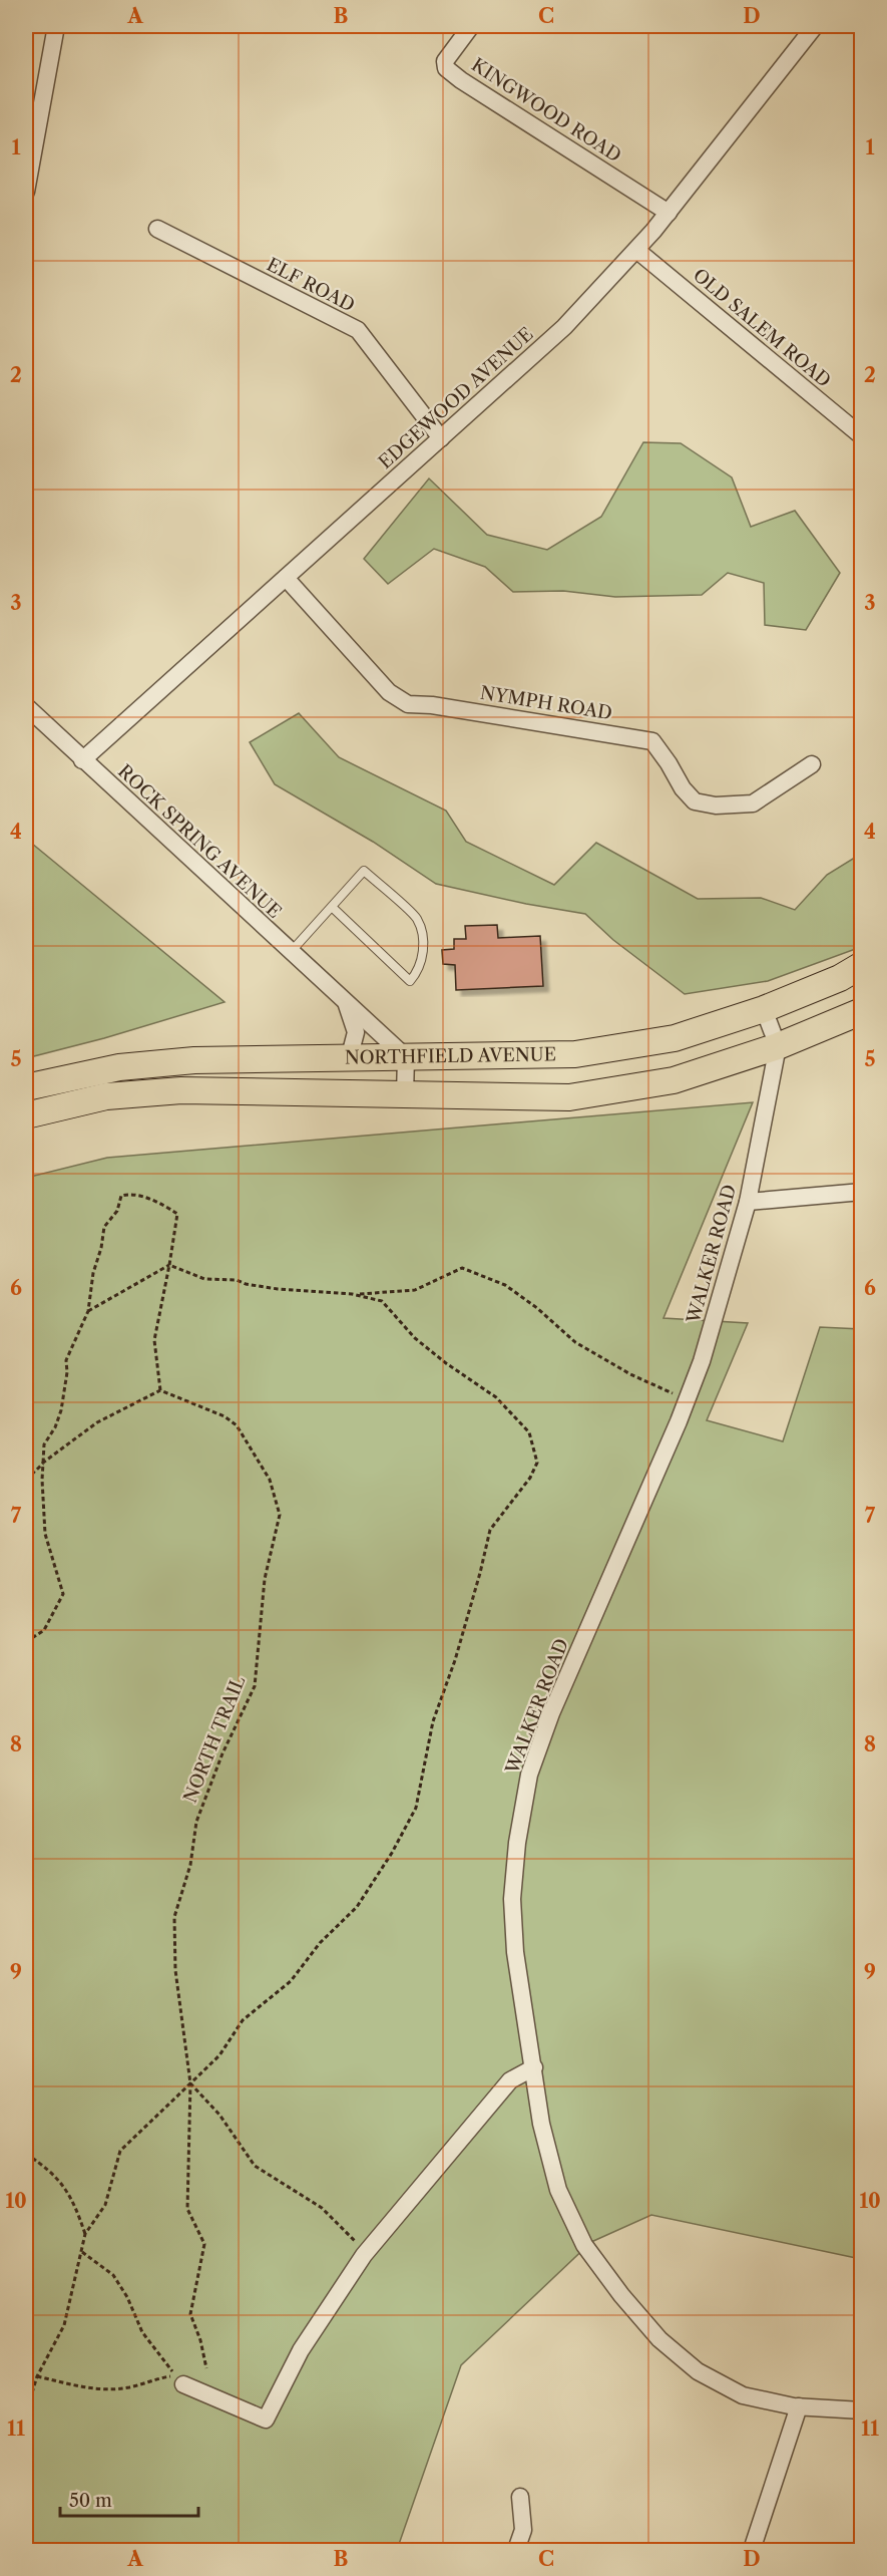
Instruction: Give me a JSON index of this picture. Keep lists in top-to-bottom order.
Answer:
{
  "streets": {
    "main road": ["NORTHFIELD AVENUE"],
    "street": [
      "KINGWOOD ROAD",
      "ELF ROAD",
      "OLD SALEM ROAD",
      "EDGEWOOD AVENUE",
      "NYMPH ROAD",
      "ROCK SPRING AVENUE",
      "WALKER ROAD"
    ],
    "path": ["NORTH TRAIL"]
  },
  "crossings": [
    ["KINGWOOD ROAD", "EDGEWOOD AVENUE"],
    ["ELF ROAD", "EDGEWOOD AVENUE"],
    ["OLD SALEM ROAD", "EDGEWOOD AVENUE"],
    ["EDGEWOOD AVENUE", "NYMPH ROAD"],
    ["EDGEWOOD AVENUE", "ROCK SPRING AVENUE"],
    ["ROCK SPRING AVENUE", "NORTHFIELD AVENUE"],
    ["NORTHFIELD AVENUE", "WALKER ROAD"]
  ],
  "scale_bar": "50 m",
  "grid": {
    "columns": [
      "A",
      "B",
      "C",
      "D"
    ],
    "rows": [
      "1",
      "2",
      "3",
      "4",
      "5",
      "6",
      "7",
      "8",
      "9",
      "10",
      "11"
    ]
  }
}
